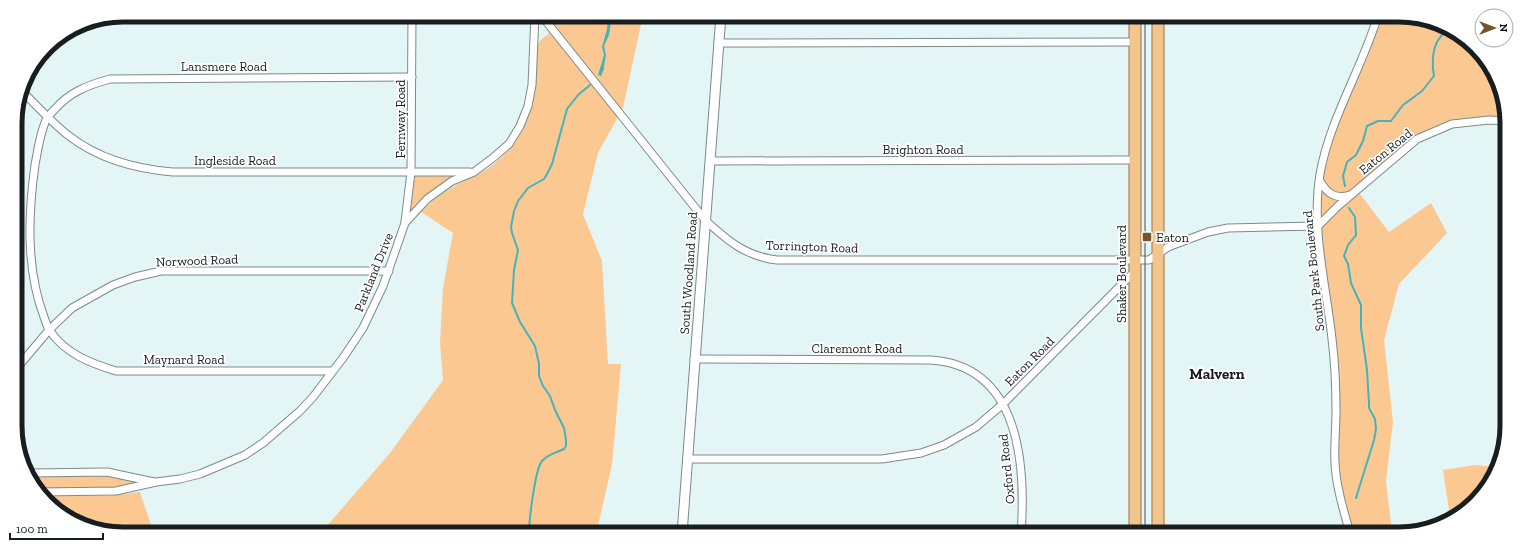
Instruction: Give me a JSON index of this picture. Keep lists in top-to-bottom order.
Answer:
{
  "streets": {
    "main road": ["Shaker Boulevard"],
    "street": [
      "Lansmere Road",
      "Fernway Road",
      "Brighton Road",
      "Eaton Road",
      "Ingleside Road",
      "Torrington Road",
      "Norwood Road",
      "South Park Boulevard",
      "Parkland Drive",
      "South Woodland Road",
      "Claremont Road",
      "Maynard Road",
      "Oxford Road"
    ]
  },
  "crossings": [
    ["Lansmere Road", "Fernway Road"],
    ["Lansmere Road", "Ingleside Road"],
    ["Fernway Road", "Ingleside Road"],
    ["Fernway Road", "Parkland Drive"],
    ["Brighton Road", "South Woodland Road"],
    ["Brighton Road", "Shaker Boulevard"],
    ["Eaton Road", "Torrington Road"],
    ["Eaton Road", "South Park Boulevard"],
    ["Eaton Road", "South Woodland Road"],
    ["Eaton Road", "Shaker Boulevard"],
    ["Eaton Road", "Claremont Road"],
    ["Eaton Road", "Oxford Road"],
    ["Ingleside Road", "Parkland Drive"],
    ["Torrington Road", "South Woodland Road"],
    ["Torrington Road", "Shaker Boulevard"],
    ["Norwood Road", "Parkland Drive"],
    ["Norwood Road", "Maynard Road"],
    ["Parkland Drive", "Maynard Road"],
    ["South Woodland Road", "Claremont Road"],
    ["Claremont Road", "Oxford Road"]
  ],
  "districts": ["Malvern"],
  "places": {
    "transit": ["Eaton"]
  },
  "scale_bar": "100 m",
  "north": "right"
}
